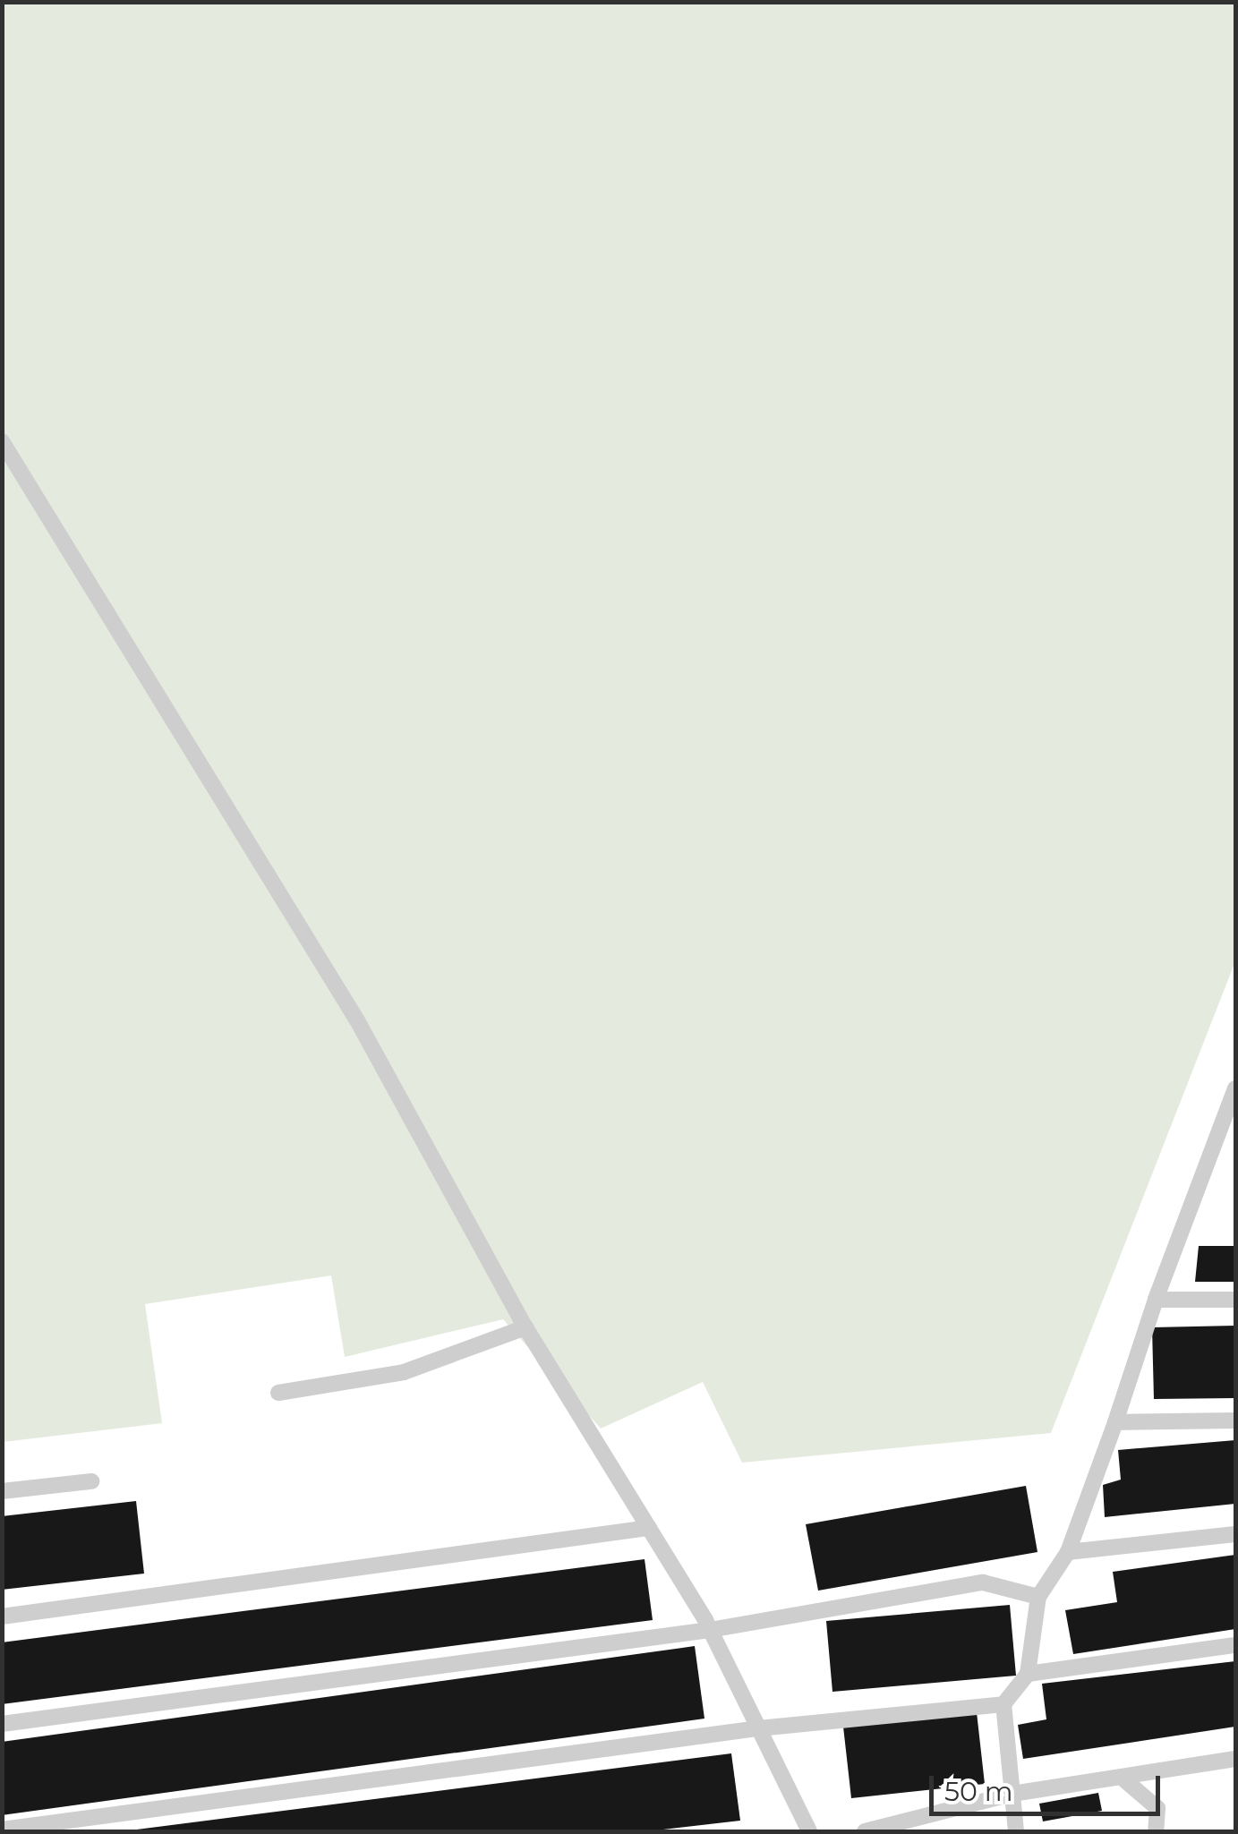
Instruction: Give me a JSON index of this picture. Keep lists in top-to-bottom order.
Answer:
{
  "scale_bar": "50 m"
}
